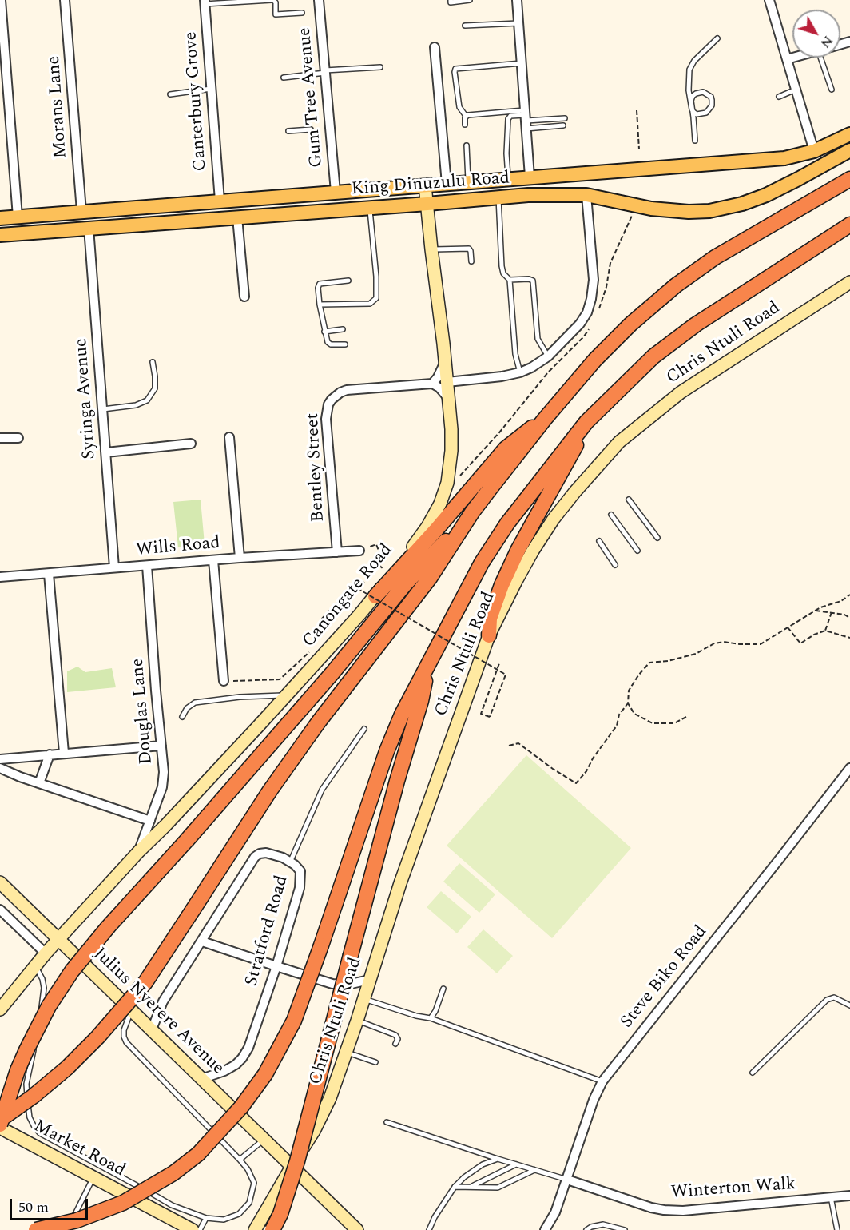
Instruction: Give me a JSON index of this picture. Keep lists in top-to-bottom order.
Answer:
{
  "streets": {
    "main road": [
      "King Dinuzulu Road",
      "Chris Ntuli Road",
      "Canongate Road",
      "Julius Nyerere Avenue",
      "Market Road"
    ],
    "street": [
      "Gum Tree Avenue",
      "Canterbury Grove",
      "Morans Lane",
      "Syringa Avenue",
      "Bentley Street",
      "Wills Road",
      "Douglas Lane",
      "Stratford Road",
      "Steve Biko Road",
      "Winterton Walk"
    ]
  },
  "crossings": [
    ["Gum Tree Avenue", "King Dinuzulu Road"],
    ["Canterbury Grove", "King Dinuzulu Road"],
    ["Morans Lane", "King Dinuzulu Road"],
    ["King Dinuzulu Road", "Syringa Avenue"],
    ["King Dinuzulu Road", "Canongate Road"],
    ["Chris Ntuli Road", "Julius Nyerere Avenue"],
    ["Syringa Avenue", "Wills Road"],
    ["Bentley Street", "Wills Road"],
    ["Wills Road", "Douglas Lane"],
    ["Canongate Road", "Douglas Lane"],
    ["Canongate Road", "Julius Nyerere Avenue"],
    ["Stratford Road", "Julius Nyerere Avenue"],
    ["Steve Biko Road", "Winterton Walk"]
  ],
  "scale_bar": "50 m",
  "north": "bottom right"
}
